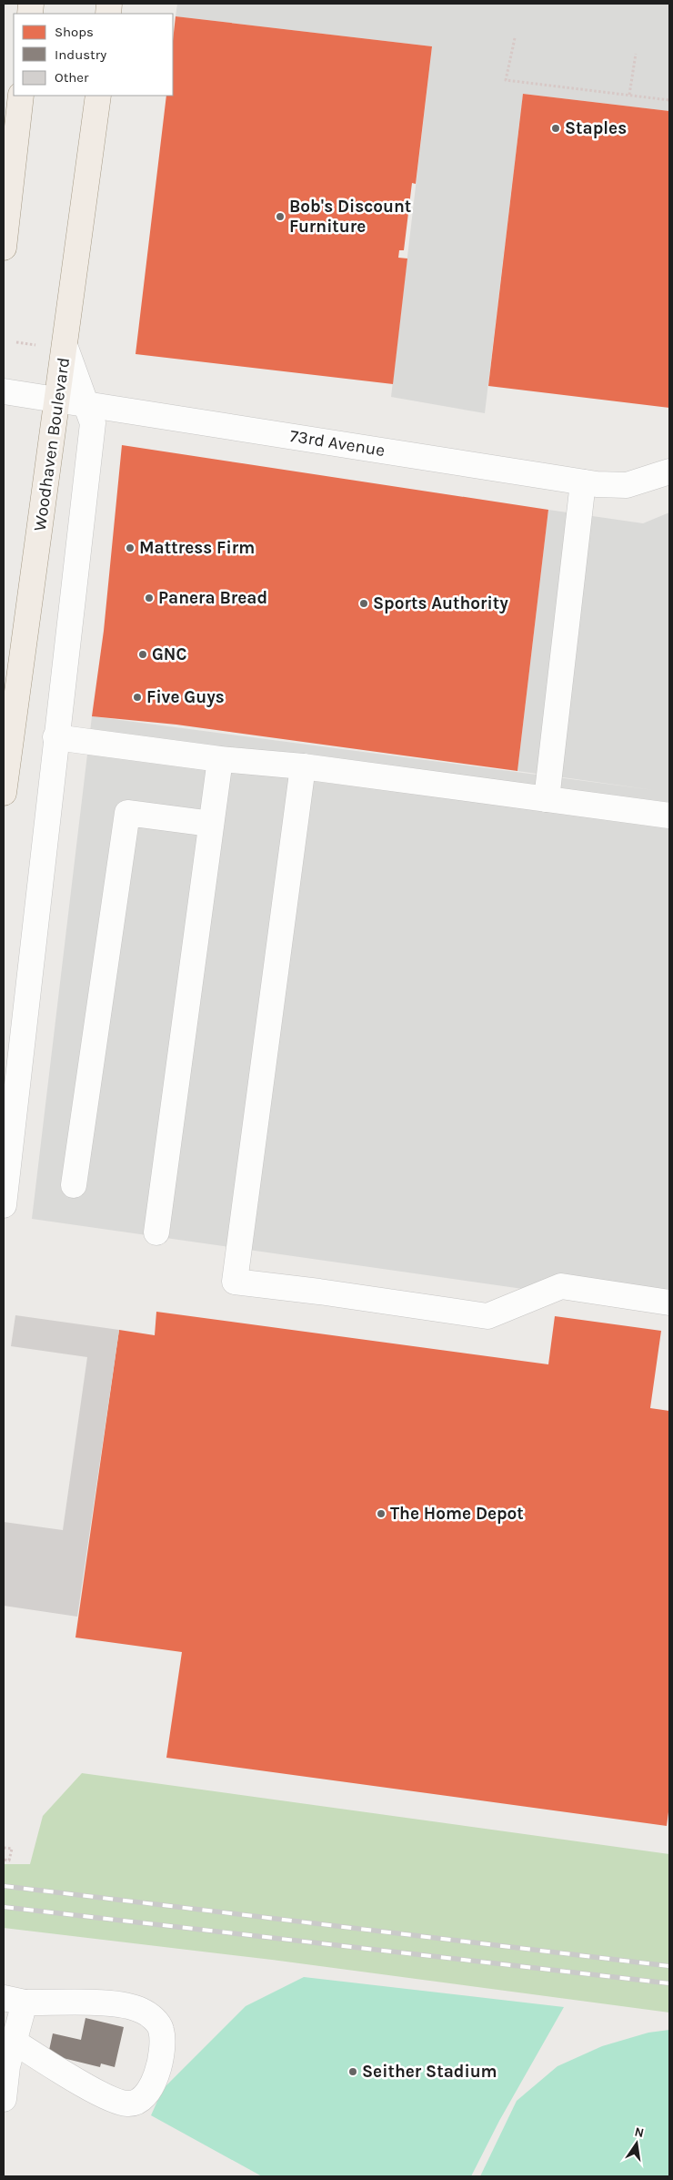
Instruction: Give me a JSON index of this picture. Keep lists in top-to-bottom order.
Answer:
{
  "streets": {
    "main road": ["Woodhaven Boulevard"],
    "street": ["73rd Avenue"]
  },
  "crossings": [
    ["73rd Avenue", "Woodhaven Boulevard"]
  ],
  "places": [
    "Staples",
    "Bob's Discount Furniture",
    "Mattress Firm",
    "Panera Bread",
    "Sports Authority",
    "GNC",
    "Five Guys",
    "The Home Depot",
    "Seither Stadium"
  ],
  "legend": ["Shops", "Industry", "Other"],
  "north": "top"
}
